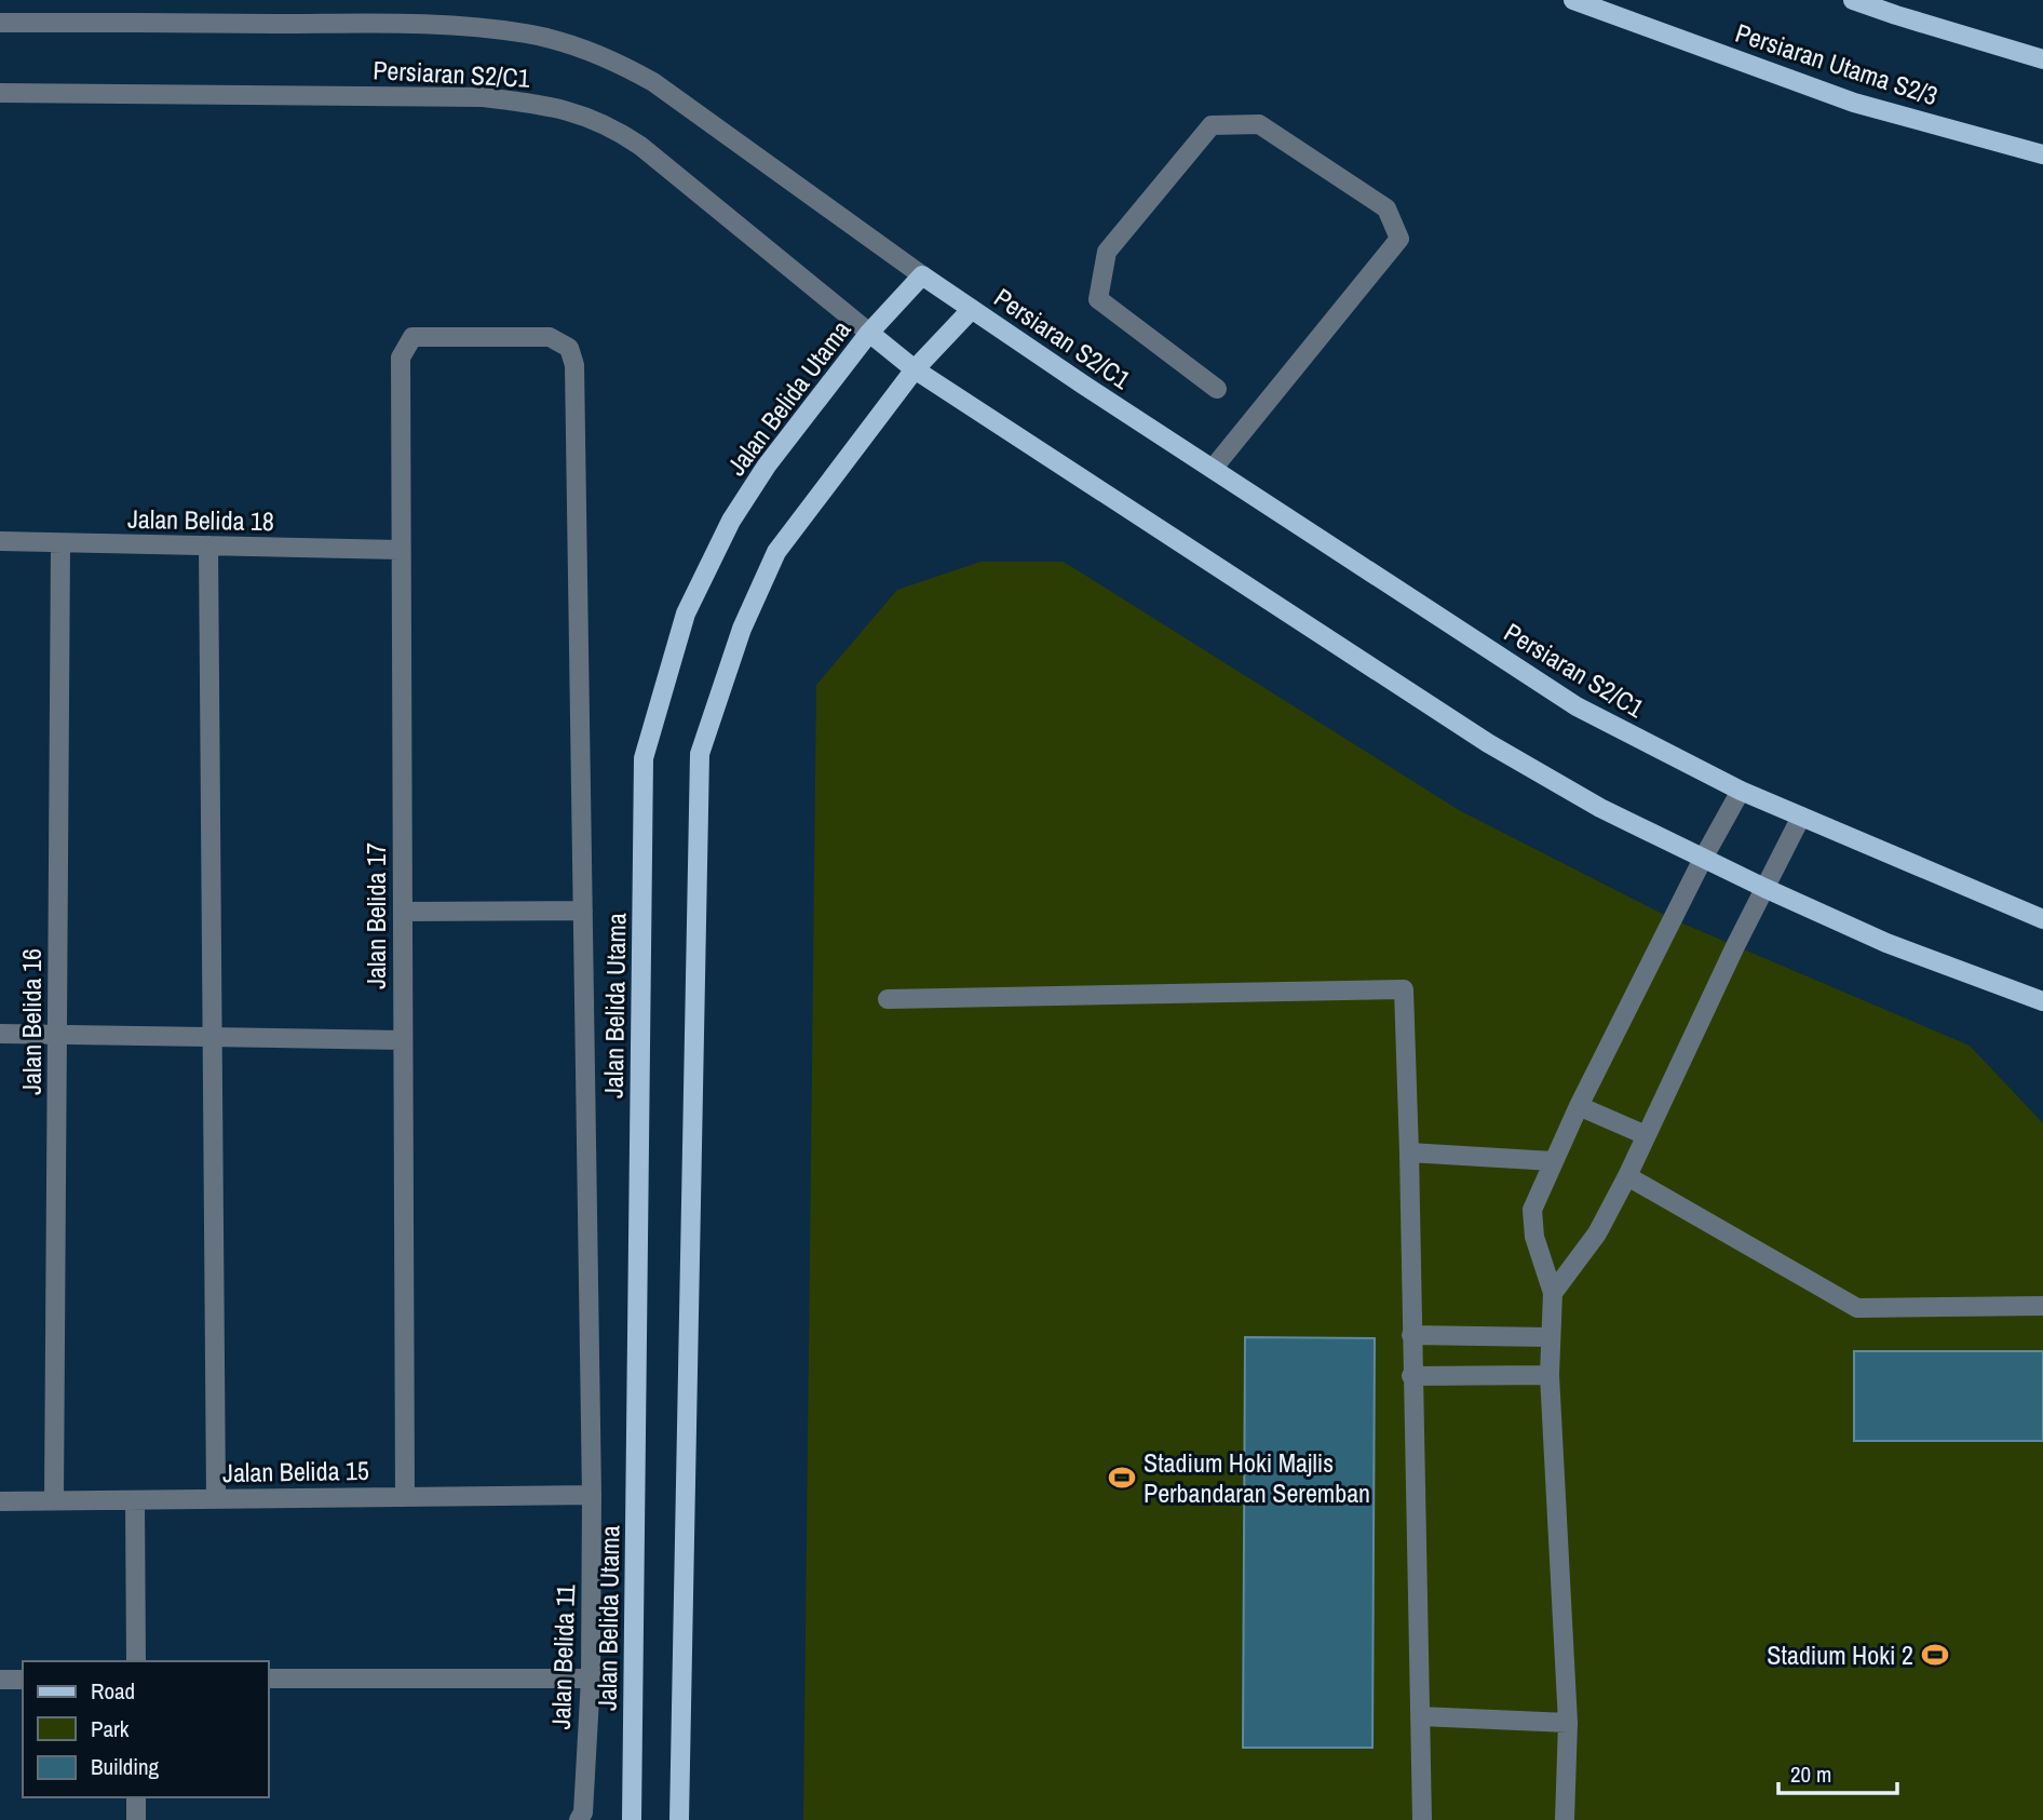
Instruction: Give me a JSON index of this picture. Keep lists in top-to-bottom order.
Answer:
{
  "streets": {
    "main road": ["Persiaran Utama S2/3", "Persiaran S2/C1", "Jalan Belida Utama"],
    "street": [
      "Jalan Belida 18",
      "Jalan Belida 17",
      "Jalan Belida 16",
      "Jalan Belida 15",
      "Jalan Belida 11"
    ]
  },
  "crossings": [
    ["Persiaran S2/C1", "Jalan Belida Utama"],
    ["Jalan Belida 18", "Jalan Belida 17"],
    ["Jalan Belida 18", "Jalan Belida 16"],
    ["Jalan Belida 17", "Jalan Belida 15"],
    ["Jalan Belida 17", "Jalan Belida 11"],
    ["Jalan Belida 16", "Jalan Belida 15"],
    ["Jalan Belida 15", "Jalan Belida 11"]
  ],
  "places": {
    "sports": ["Stadium Hoki Majlis Perbandaran Seremban", "Stadium Hoki 2"]
  },
  "legend": ["Road", "Park", "Building"],
  "scale_bar": "20 m"
}
